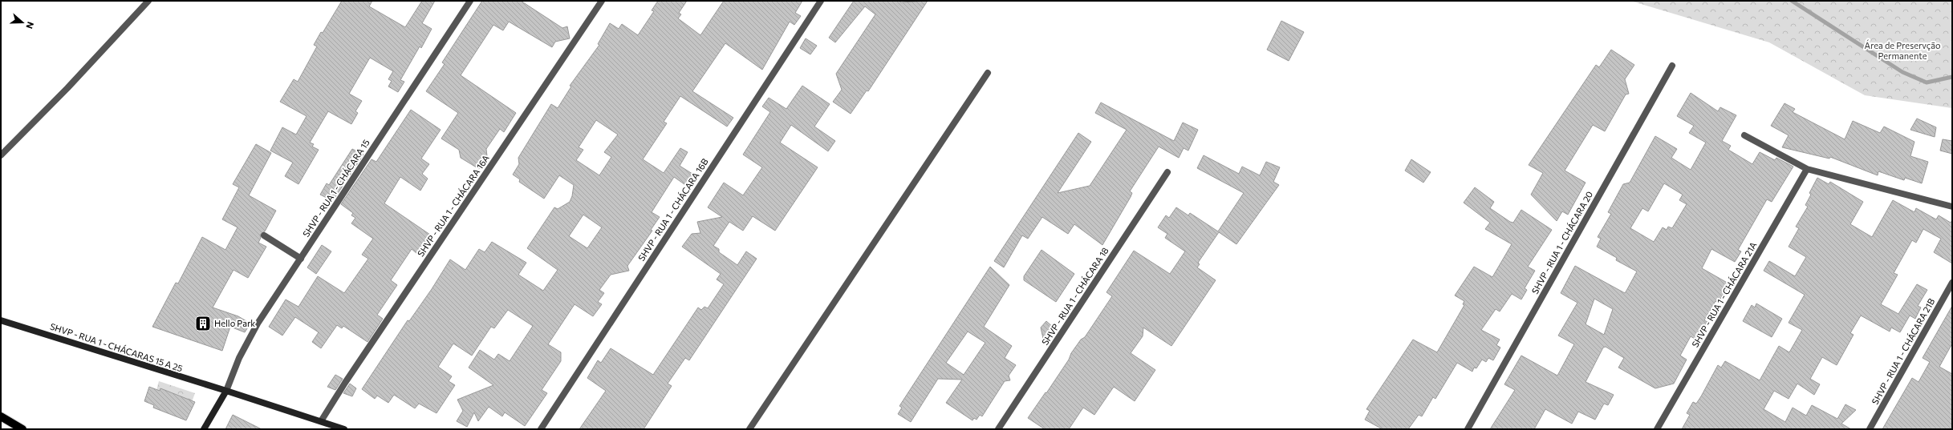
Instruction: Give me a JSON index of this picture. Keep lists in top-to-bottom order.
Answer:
{
  "streets": {
    "street": [
      "SHVP - RUA 1 - CHÁCARA 15",
      "SHVP - RUA 1 - CHÁCARA 16A",
      "SHVP - RUA 1 - CHÁCARA 16B",
      "SHVP - RUA 1 - CHÁCARA 20",
      "SHVP - RUA 1 - CHÁCARA 21A",
      "SHVP - RUA 1 - CHÁCARA 18",
      "SHVP - RUA 1 - CHÁCARAS 15 A 25",
      "SHVP - RUA 1 - CHÁCARA 21B"
    ]
  },
  "crossings": [
    ["SHVP - RUA 1 - CHÁCARA 15", "SHVP - RUA 1 - CHÁCARAS 15 A 25"],
    ["SHVP - RUA 1 - CHÁCARA 16A", "SHVP - RUA 1 - CHÁCARAS 15 A 25"]
  ],
  "parks": ["Área de Preservção Permanente"],
  "places": {
    "building": ["Hello Park"]
  },
  "north": "right"
}
